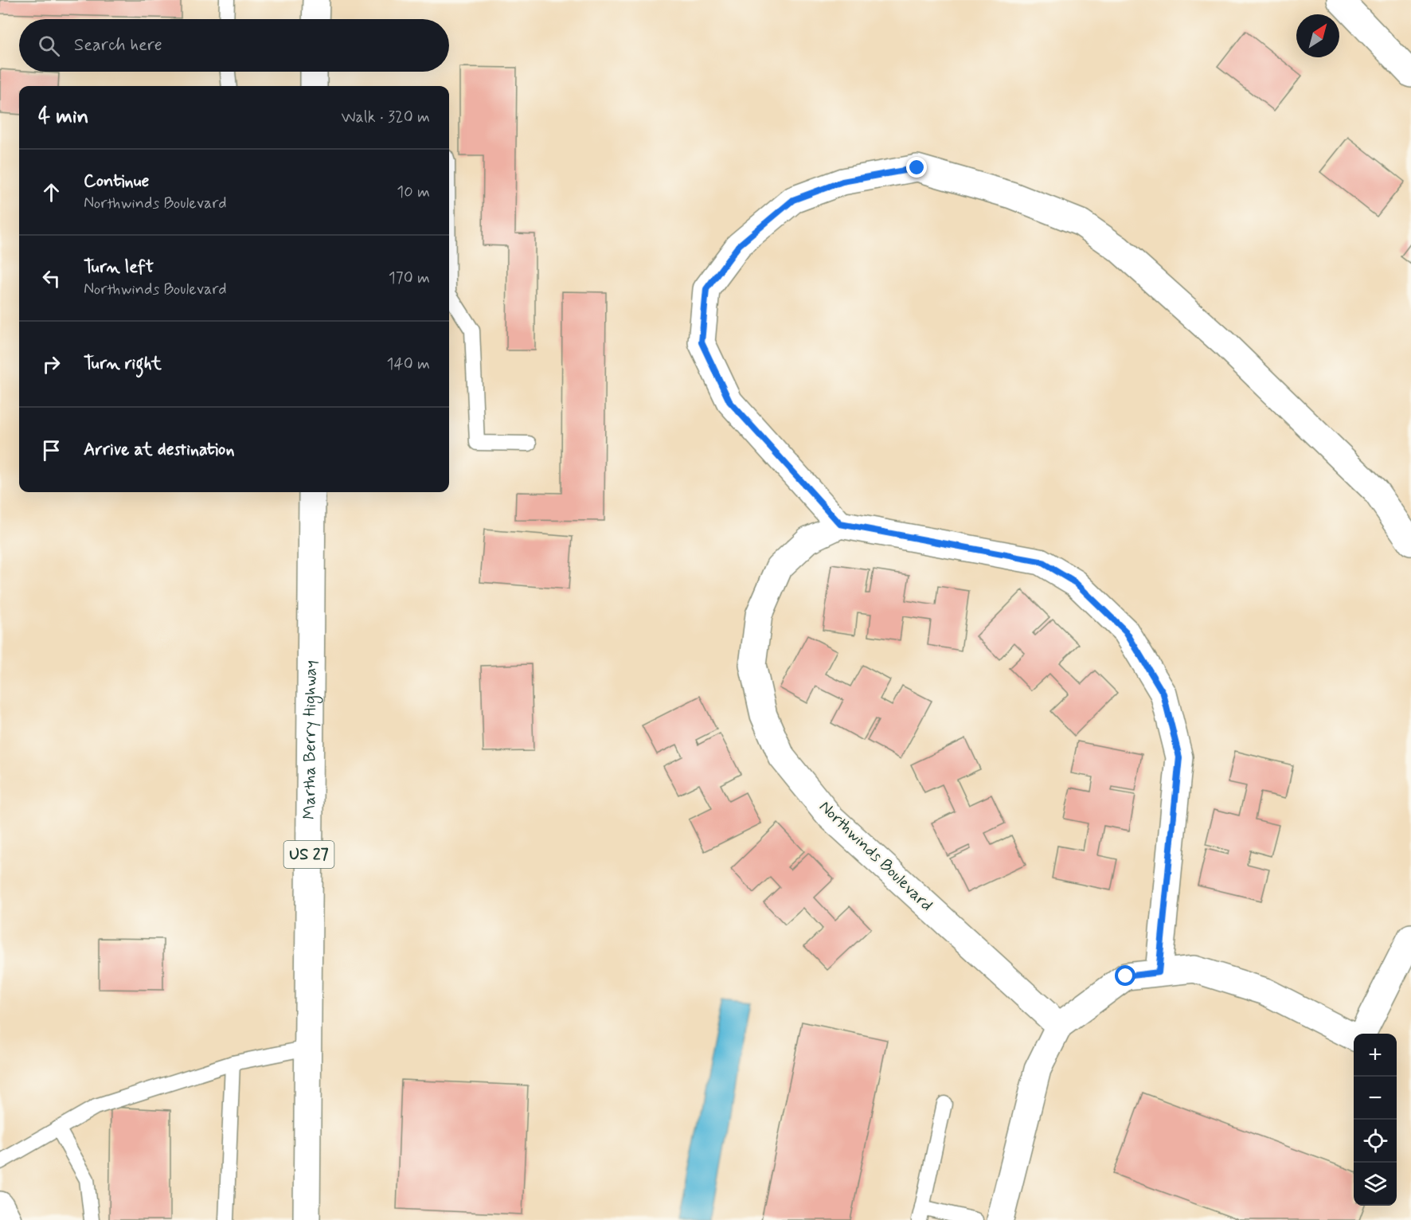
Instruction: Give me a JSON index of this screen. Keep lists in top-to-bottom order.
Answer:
{
  "streets": {
    "street": ["Martha Berry Highway", "US 27", "Northwinds Boulevard"]
  },
  "north": "top right",
  "page": {
    "search": "Search here",
    "heading": ["4 min", "Walk · 320 m"],
    "list": [
      ["Continue", "Northwinds Boulevard", "10 m"],
      ["Turn left", "Northwinds Boulevard", "170 m"],
      ["Turn right", "140 m"],
      "Arrive at destination"
    ],
    "map_buttons": ["+", "−"]
  }
}
